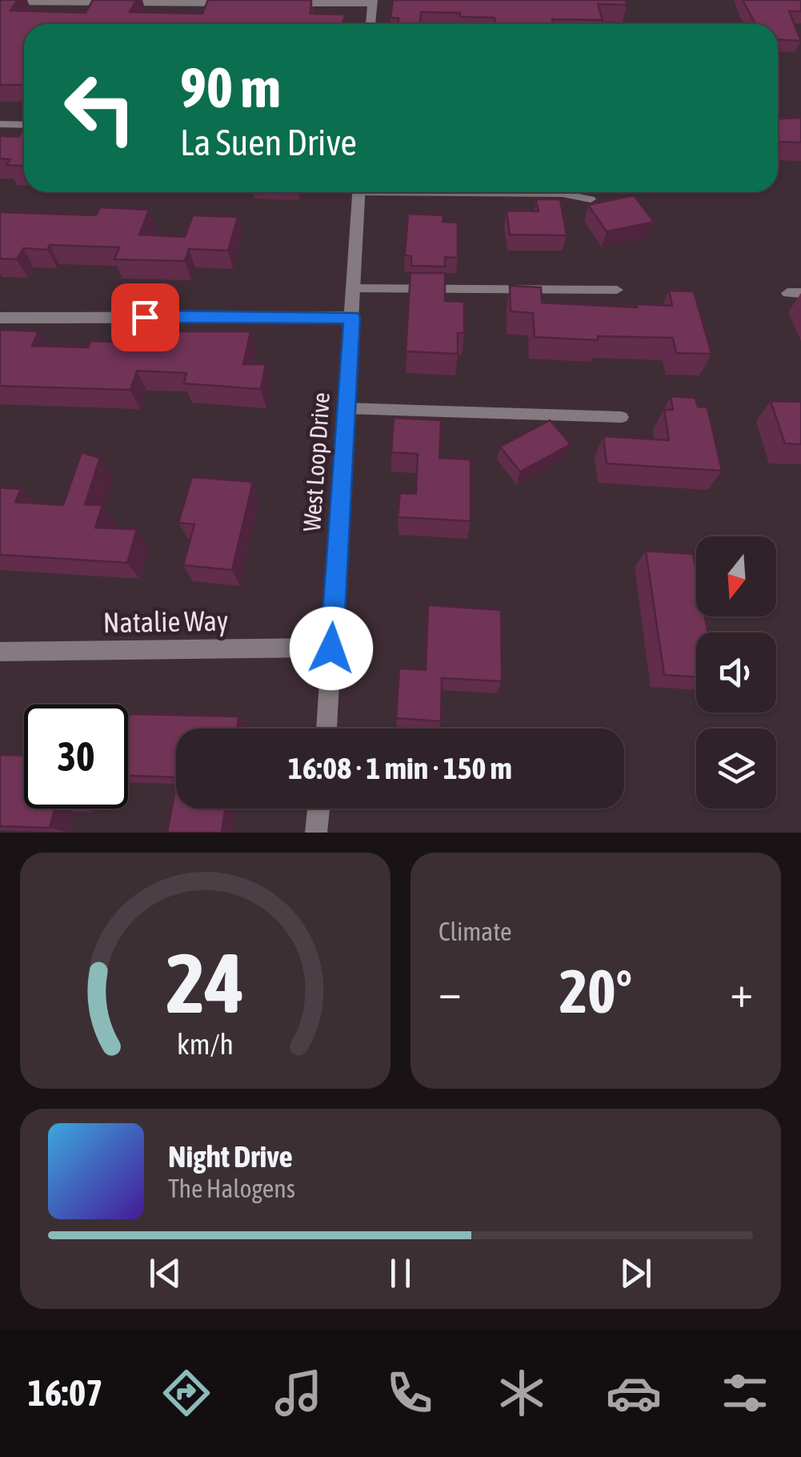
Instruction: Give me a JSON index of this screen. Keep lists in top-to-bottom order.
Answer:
{
  "streets": {
    "street": ["West Loop Drive", "Natalie Way"]
  },
  "crossings": [
    ["West Loop Drive", "Natalie Way"]
  ],
  "north": "bottom",
  "page": {
    "turn": ["90 m", "La Suen Drive"],
    "limit": "30",
    "trip": "16:08 · 1 min · 150 m",
    "tile": "Climate",
    "heat": ["−", "20°", "+"],
    "song": ["Night Drive", "The Halogens"],
    "tabs": "16:07",
    "gauge": ["24", "km/h"]
  }
}
